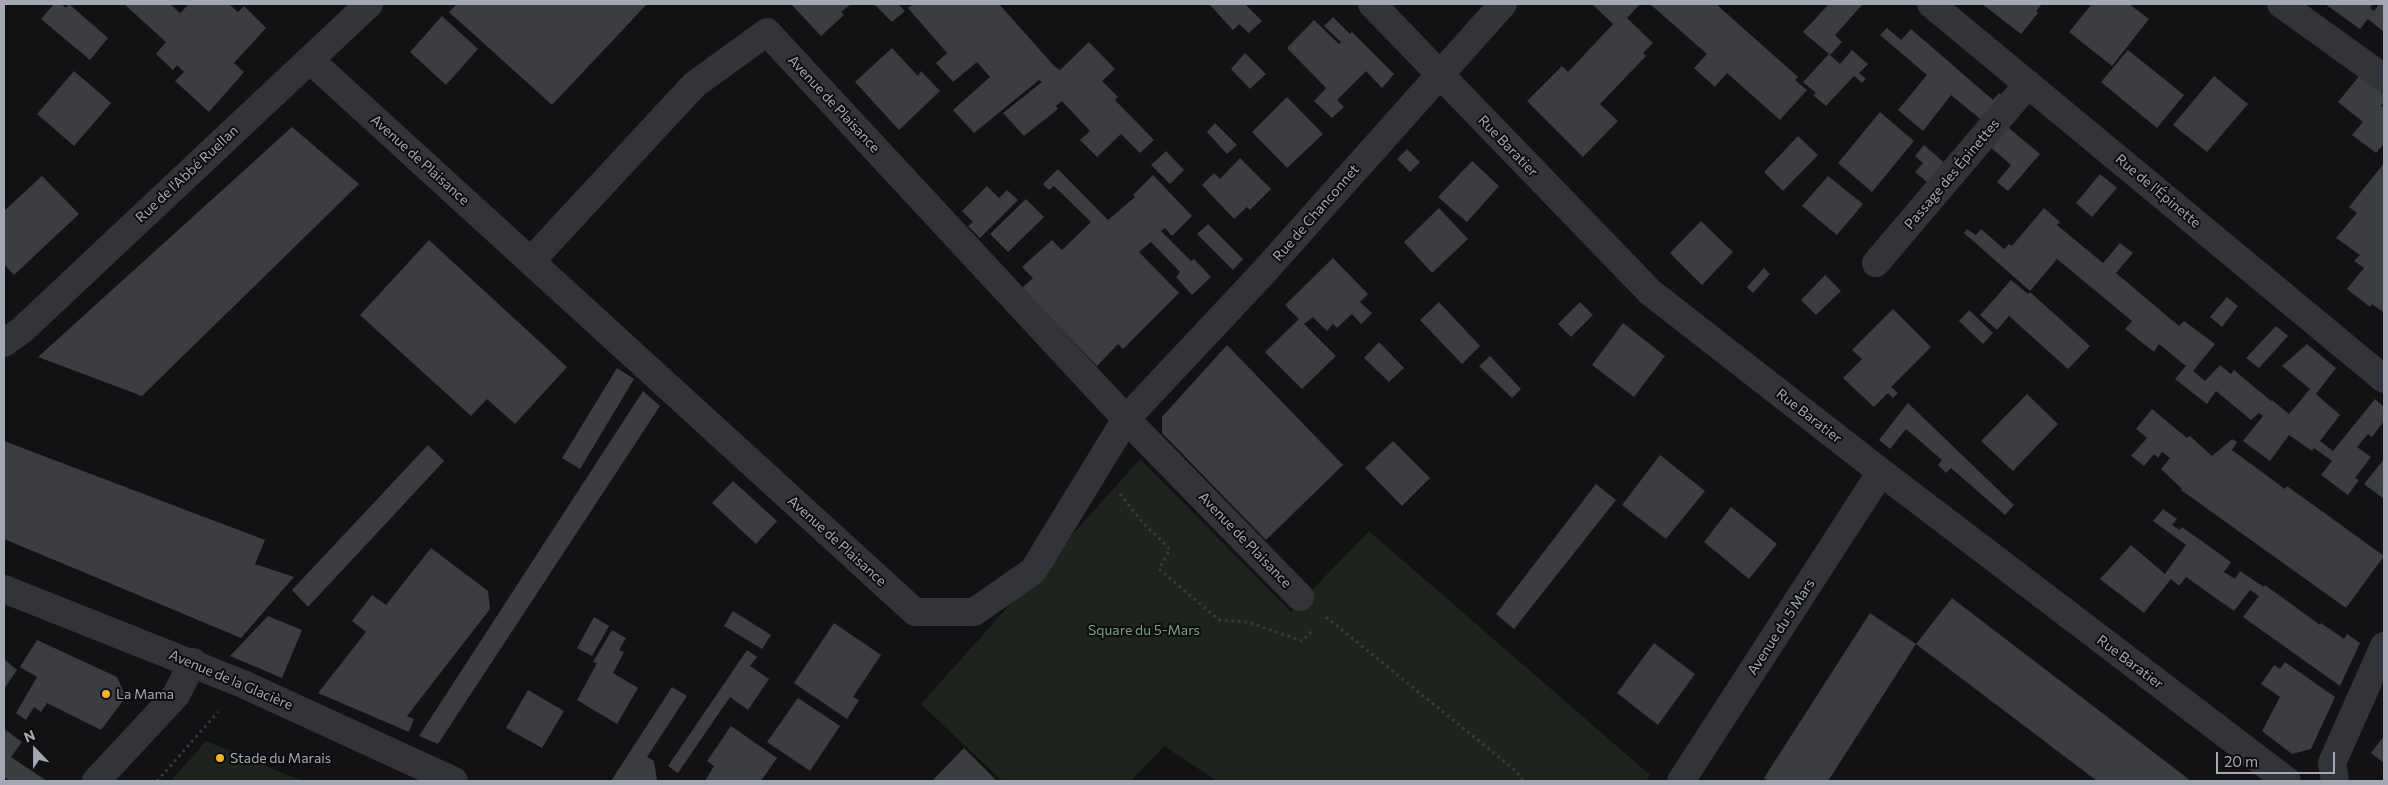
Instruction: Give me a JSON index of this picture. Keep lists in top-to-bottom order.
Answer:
{
  "streets": {
    "street": [
      "Avenue de Plaisance",
      "Rue Baratier",
      "Rue de l'Abbé Ruellan",
      "Passage des Épinettes",
      "Rue de l'Épinette",
      "Rue de Chanconnet",
      "Avenue du 5 Mars",
      "Avenue de la Glacière"
    ]
  },
  "crossings": [
    ["Avenue de Plaisance", "Rue de l'Abbé Ruellan"],
    ["Avenue de Plaisance", "Rue de Chanconnet"],
    ["Rue Baratier", "Rue de Chanconnet"],
    ["Rue Baratier", "Avenue du 5 Mars"],
    ["Passage des Épinettes", "Rue de l'Épinette"]
  ],
  "parks": ["Square du 5-Mars"],
  "places": ["La Mama", "Stade du Marais"],
  "scale_bar": "20 m",
  "north": "top"
}
